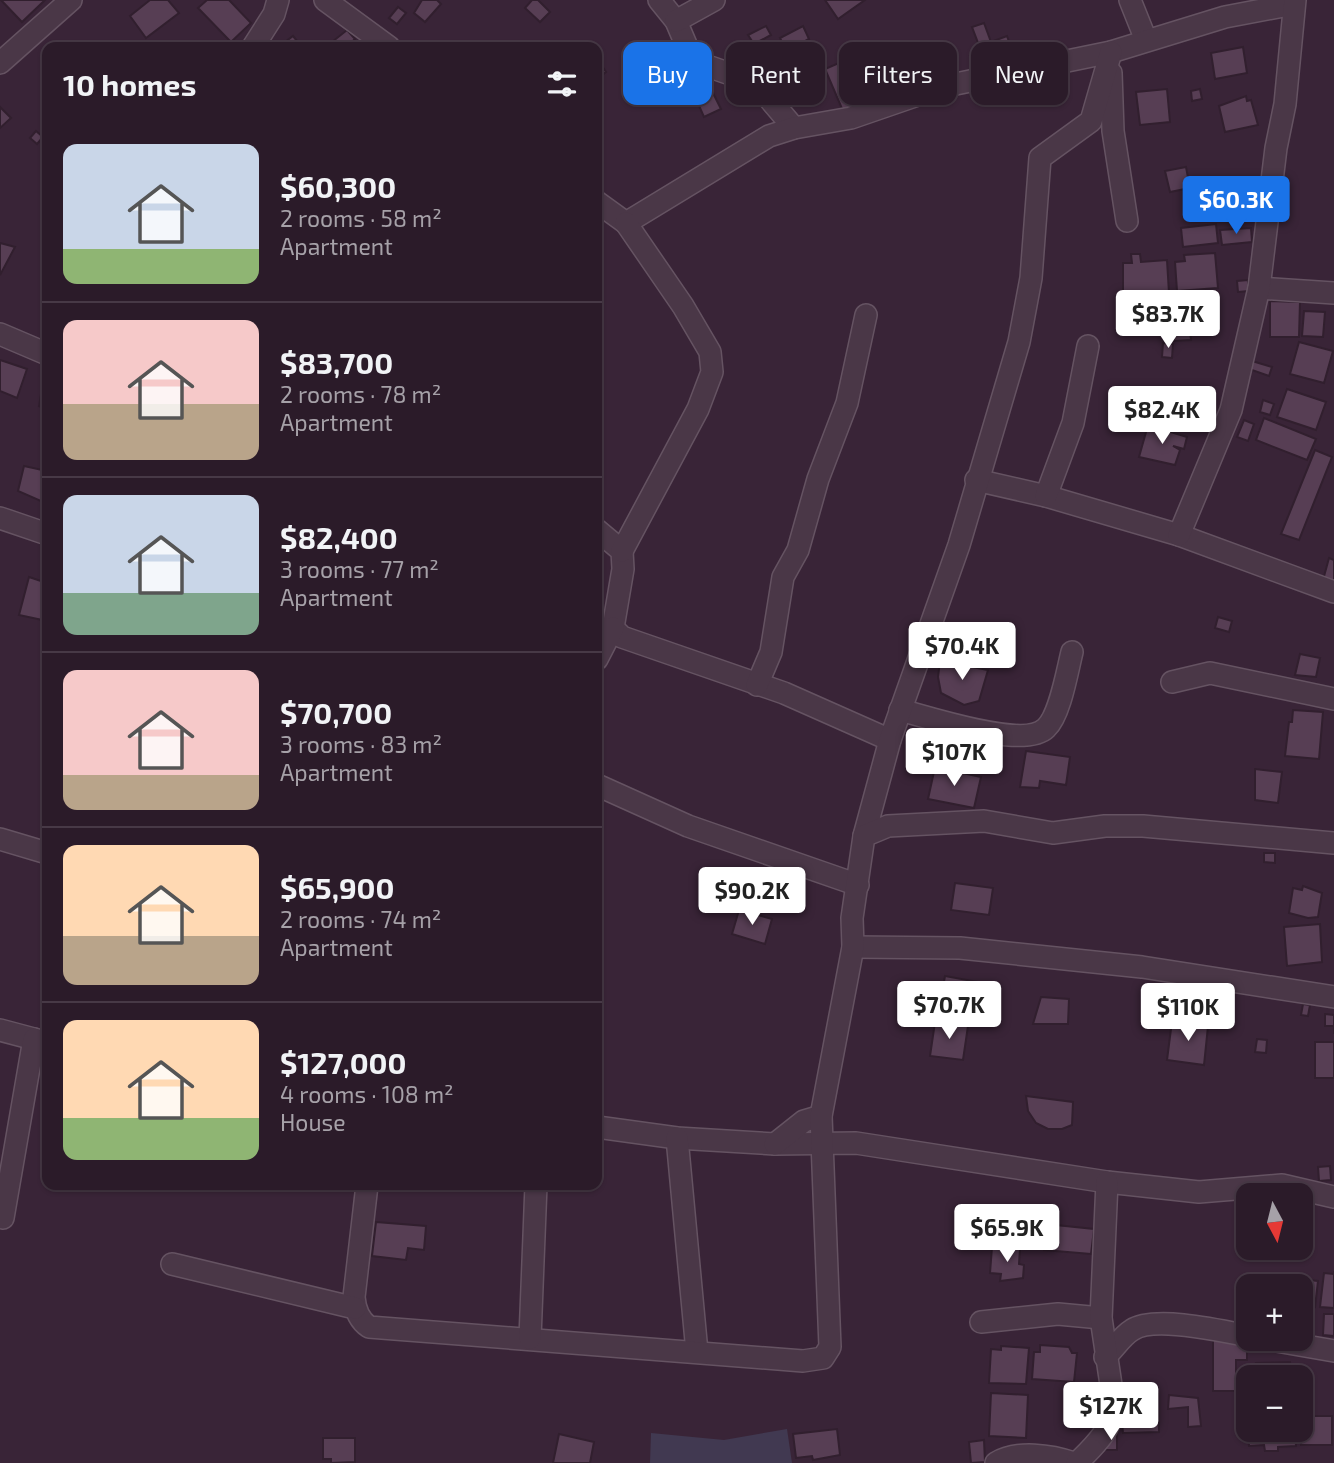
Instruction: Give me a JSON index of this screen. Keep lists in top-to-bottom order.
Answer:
{
  "north": "bottom",
  "page": {
    "chip": [
      "Buy",
      "Rent",
      "Filters",
      "New"
    ],
    "heading": "10 homes",
    "list": [
      {
        "name": "$60,300",
        "note": "2 rooms · 58 m² · Apartment"
      },
      {
        "name": "$83,700",
        "note": "2 rooms · 78 m² · Apartment"
      },
      {
        "name": "$82,400",
        "note": "3 rooms · 77 m² · Apartment"
      },
      {
        "name": "$70,700",
        "note": "3 rooms · 83 m² · Apartment"
      },
      {
        "name": "$65,900",
        "note": "2 rooms · 74 m² · Apartment"
      },
      {
        "name": "$127,000",
        "note": "4 rooms · 108 m² · House"
      }
    ],
    "price": [
      "$60.3K",
      "$83.7K",
      "$82.4K",
      "$70.4K",
      "$107K",
      "$90.2K",
      "$70.7K",
      "$110K",
      "$65.9K",
      "$127K"
    ],
    "map_buttons": ["+", "−"]
  }
}
